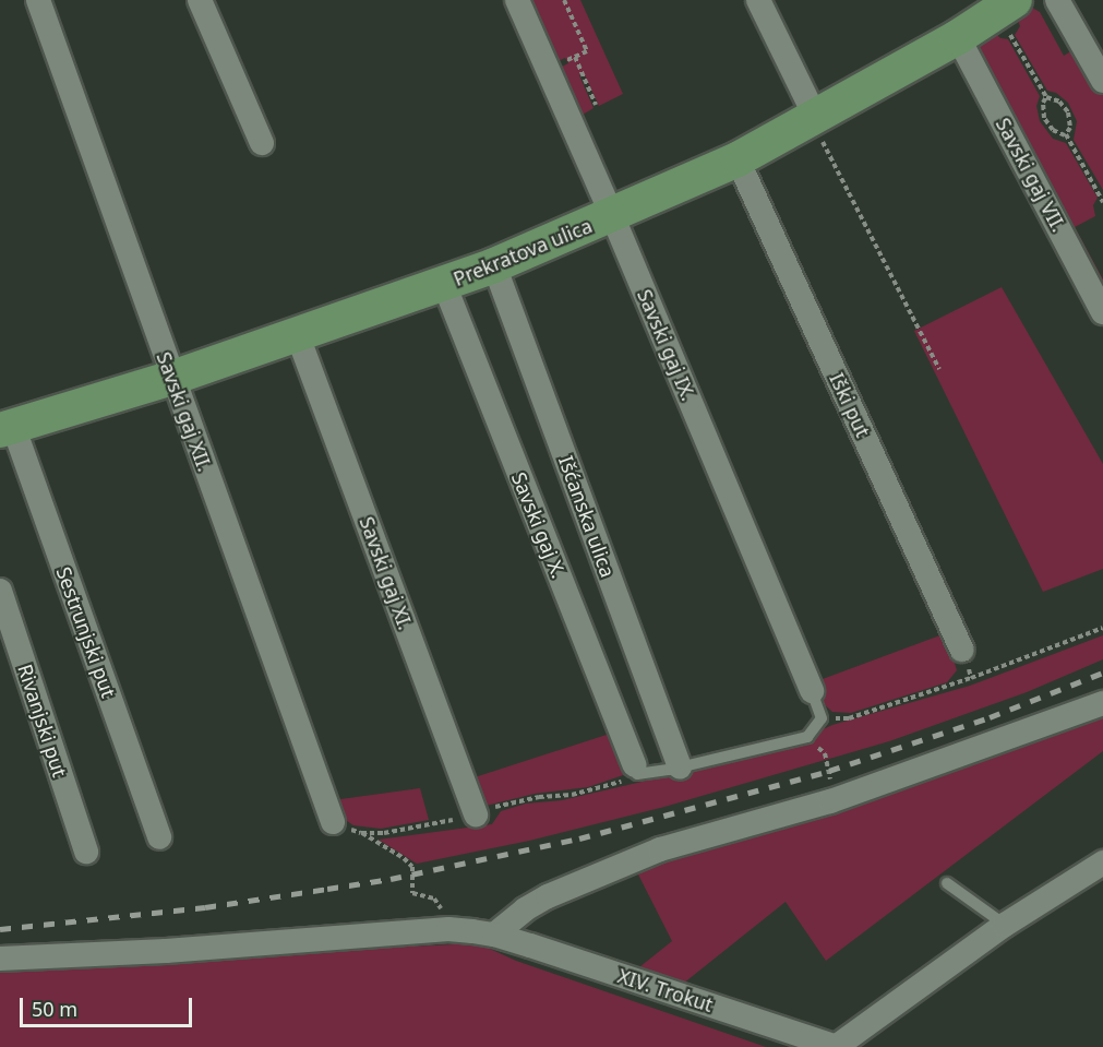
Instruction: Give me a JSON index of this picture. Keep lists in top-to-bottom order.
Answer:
{
  "streets": {
    "street": [
      "Savski gaj VII.",
      "Prekratova ulica",
      "Savski gaj IX.",
      "Iški put",
      "Savski gaj XII.",
      "Išćanska ulica",
      "Savski gaj X.",
      "Savski gaj XI.",
      "Sestrunjski put",
      "Rivanjski put",
      "XIV. Trokut"
    ]
  },
  "crossings": [
    ["Savski gaj VII.", "Prekratova ulica"],
    ["Prekratova ulica", "Savski gaj IX."],
    ["Prekratova ulica", "Iški put"],
    ["Prekratova ulica", "Savski gaj XII."],
    ["Prekratova ulica", "Išćanska ulica"],
    ["Prekratova ulica", "Savski gaj X."],
    ["Prekratova ulica", "Savski gaj XI."],
    ["Prekratova ulica", "Sestrunjski put"]
  ],
  "scale_bar": "50 m"
}
